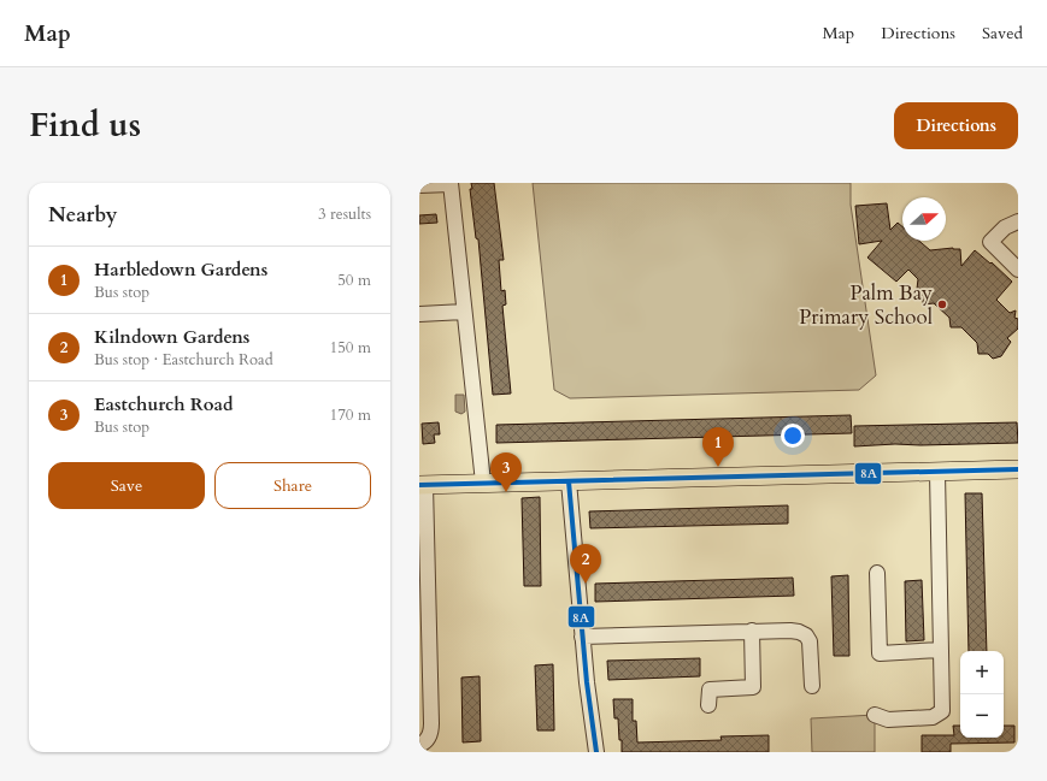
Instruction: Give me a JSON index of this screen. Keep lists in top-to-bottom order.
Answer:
{
  "places": ["Palm Bay Primary School"],
  "lines": ["transit line 8A"],
  "north": "right",
  "page": {
    "header": "Map",
    "nav": ["Map", "Directions", "Saved"],
    "title": "Find us",
    "buttons": [
      "Directions",
      ["Save", "Share"]
    ],
    "heading": ["Nearby", "3 results"],
    "list": [
      {
        "mark": "1",
        "name": "Harbledown Gardens",
        "note": "Bus stop",
        "value": "50 m"
      },
      {
        "mark": "2",
        "name": "Kilndown Gardens",
        "note": "Bus stop · Eastchurch Road",
        "value": "150 m"
      },
      {
        "mark": "3",
        "name": "Eastchurch Road",
        "note": "Bus stop",
        "value": "170 m"
      }
    ],
    "pins": ["1", "3", "2"],
    "map_buttons": ["+", "−"]
  }
}
